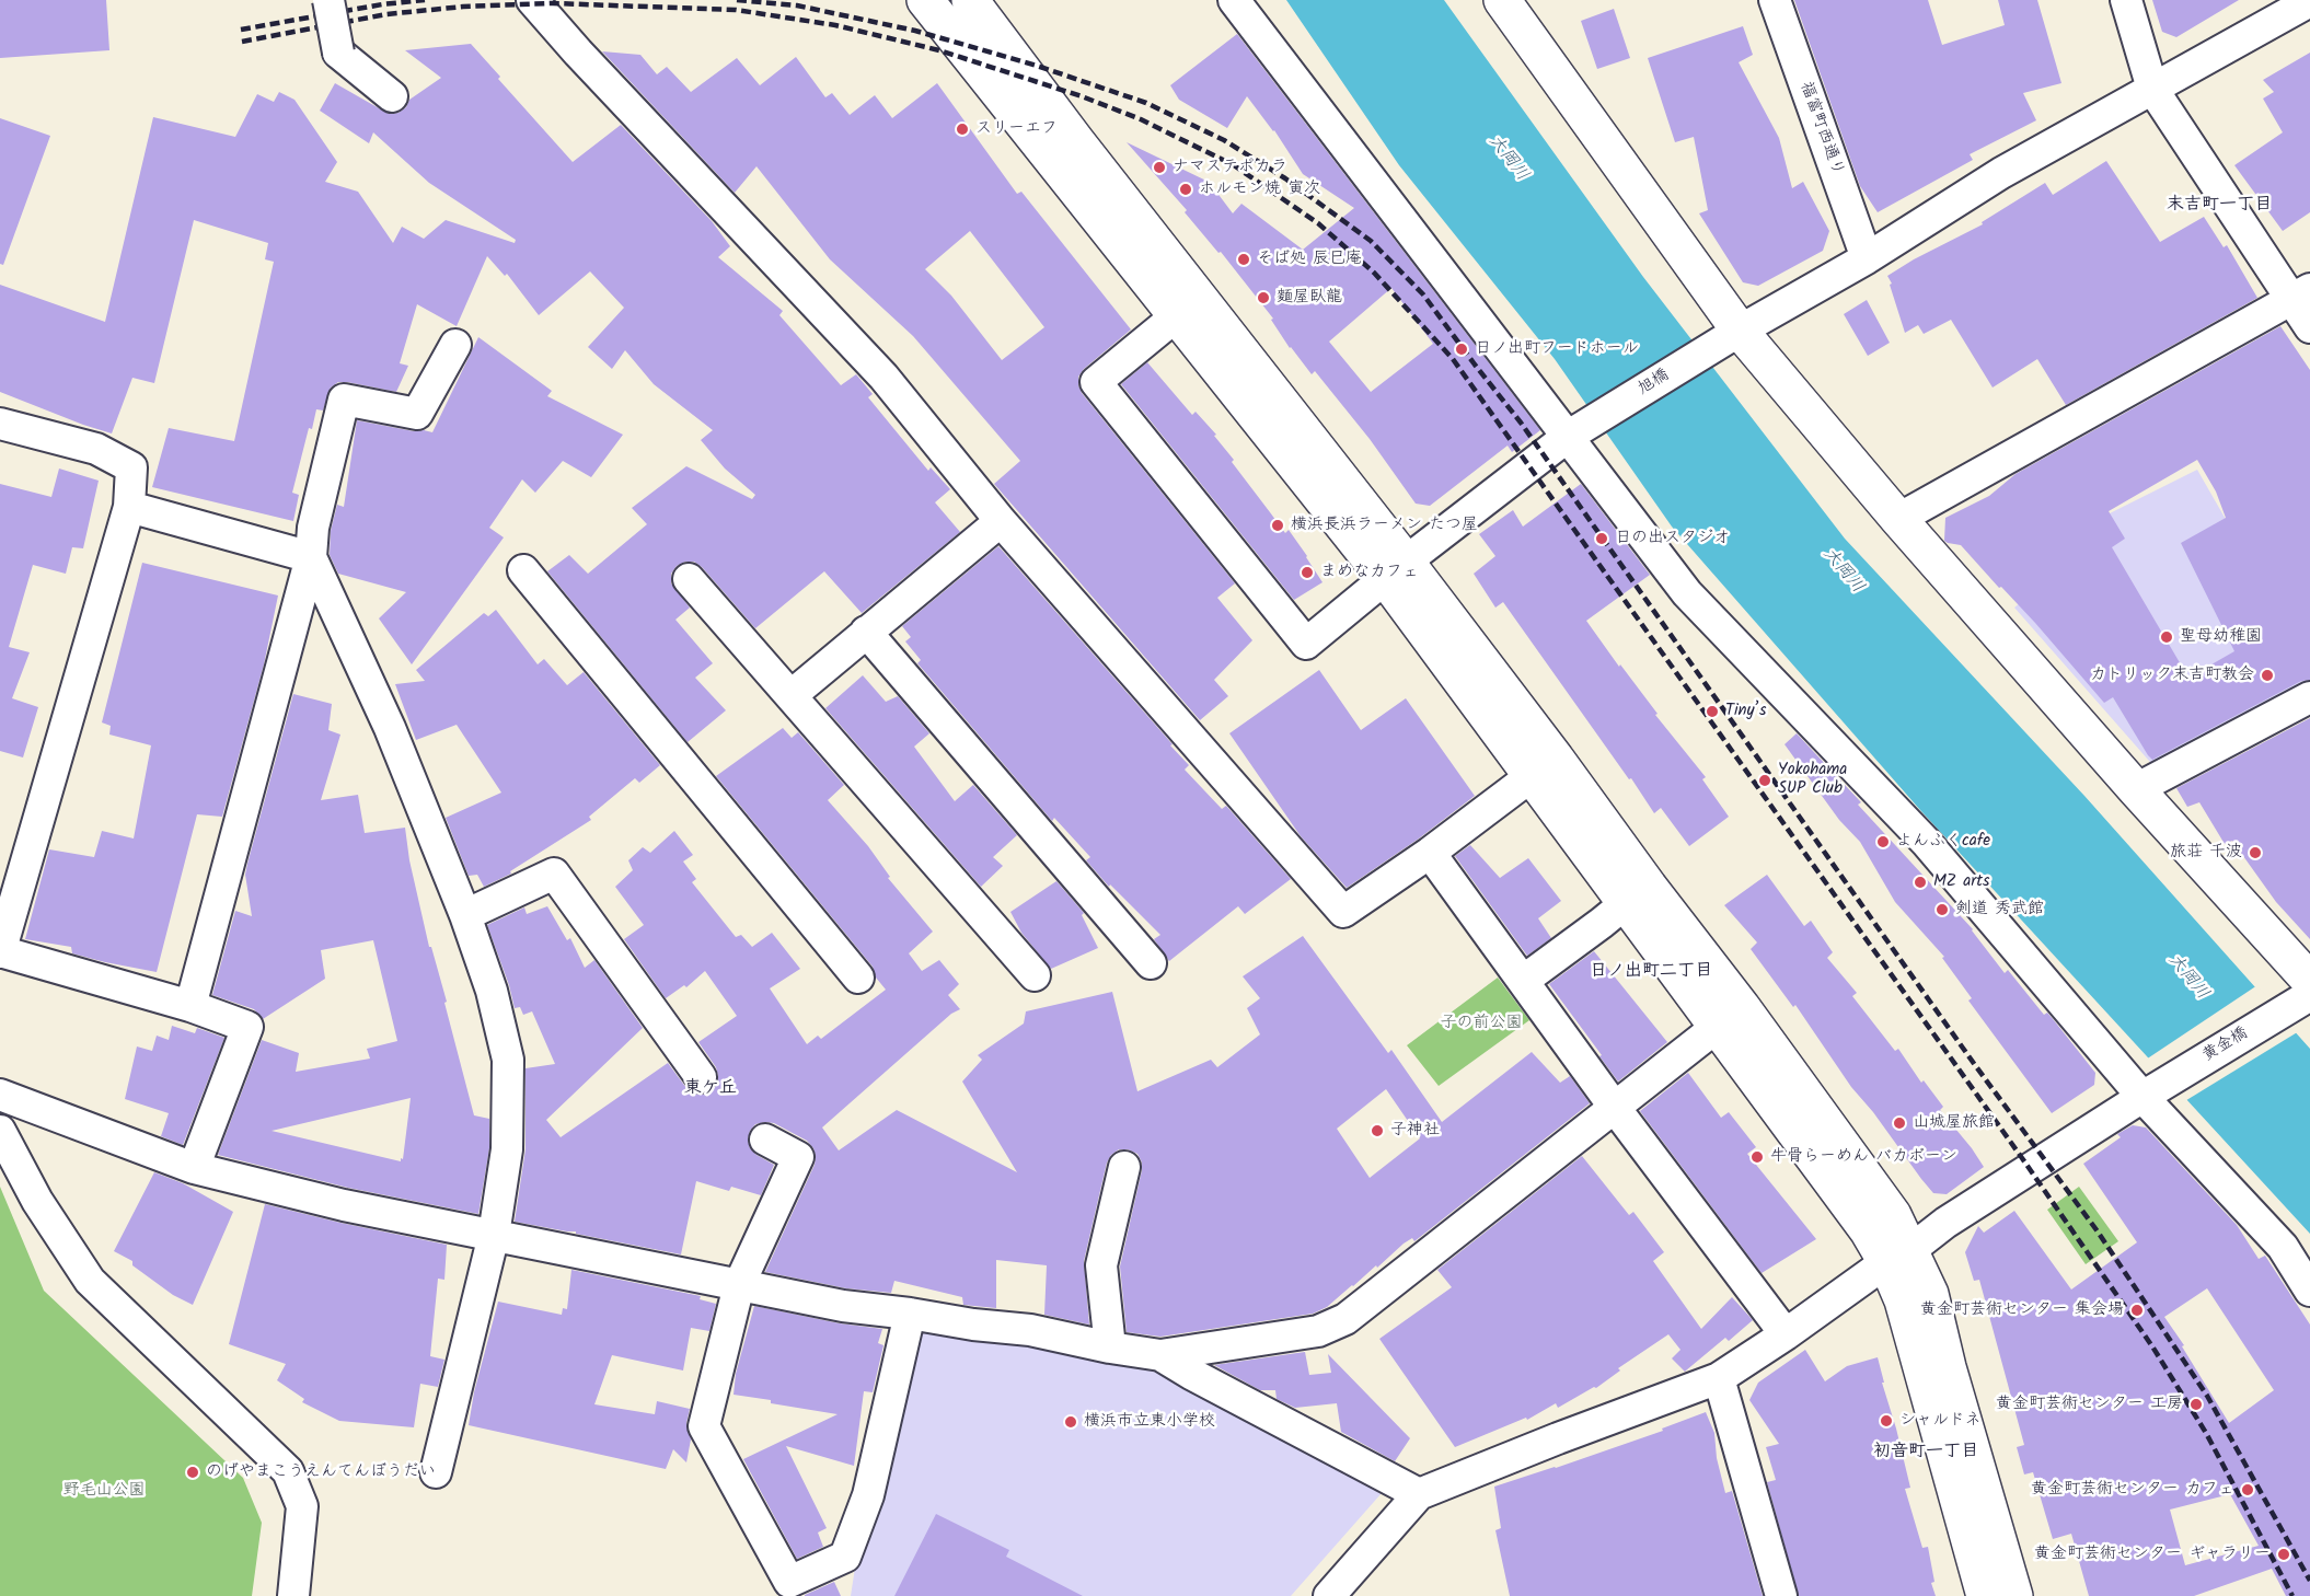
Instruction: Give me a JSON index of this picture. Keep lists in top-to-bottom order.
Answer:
{
  "streets": {
    "street": ["福富町西通り", "旭橋", "黄金橋"]
  },
  "crossings": [
    ["福富町西通り", "旭橋"]
  ],
  "districts": [
    "末吉町一丁目",
    "日ノ出町二丁目",
    "東ケ丘",
    "初音町一丁目"
  ],
  "water": ["大岡川"],
  "parks": ["子の前公園", "野毛山公園"],
  "places": [
    "スリーエフ",
    "ナマステポカラ",
    "ホルモン焼 寅次",
    "そば処 辰巳庵",
    "麵屋臥龍",
    "日ノ出町フードホール",
    "横浜長浜ラーメン たつ屋",
    "日の出スタジオ",
    "まめなカフェ",
    "聖母幼稚園",
    "カトリック末吉町教会",
    "Tiny’s",
    "Yokohama SUP Club",
    "よんふくcafe",
    "旅荘 千波",
    "MZ arts",
    "剣道 秀武館",
    "山城屋旅館",
    "子神社",
    "牛骨らーめん バカボーン",
    "黄金町芸術センター 集会場",
    "黄金町芸術センター 工房",
    "シャルドネ",
    "横浜市立東小学校",
    "のげやまこうえんてんぼうだい",
    "黄金町芸術センター カフェ",
    "黄金町芸術センター ギャラリー"
  ]
}
